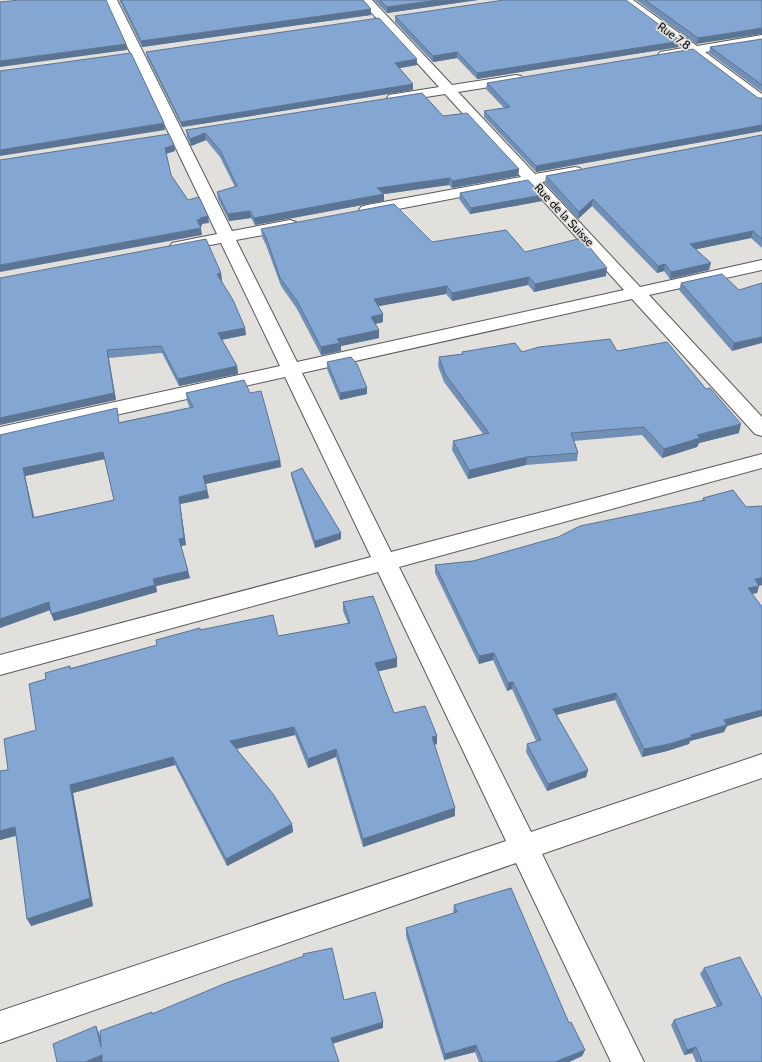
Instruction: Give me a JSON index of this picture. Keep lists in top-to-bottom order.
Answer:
{
  "streets": {
    "street": ["Rue 7.8", "Rue de la Suisse"]
  }
}
